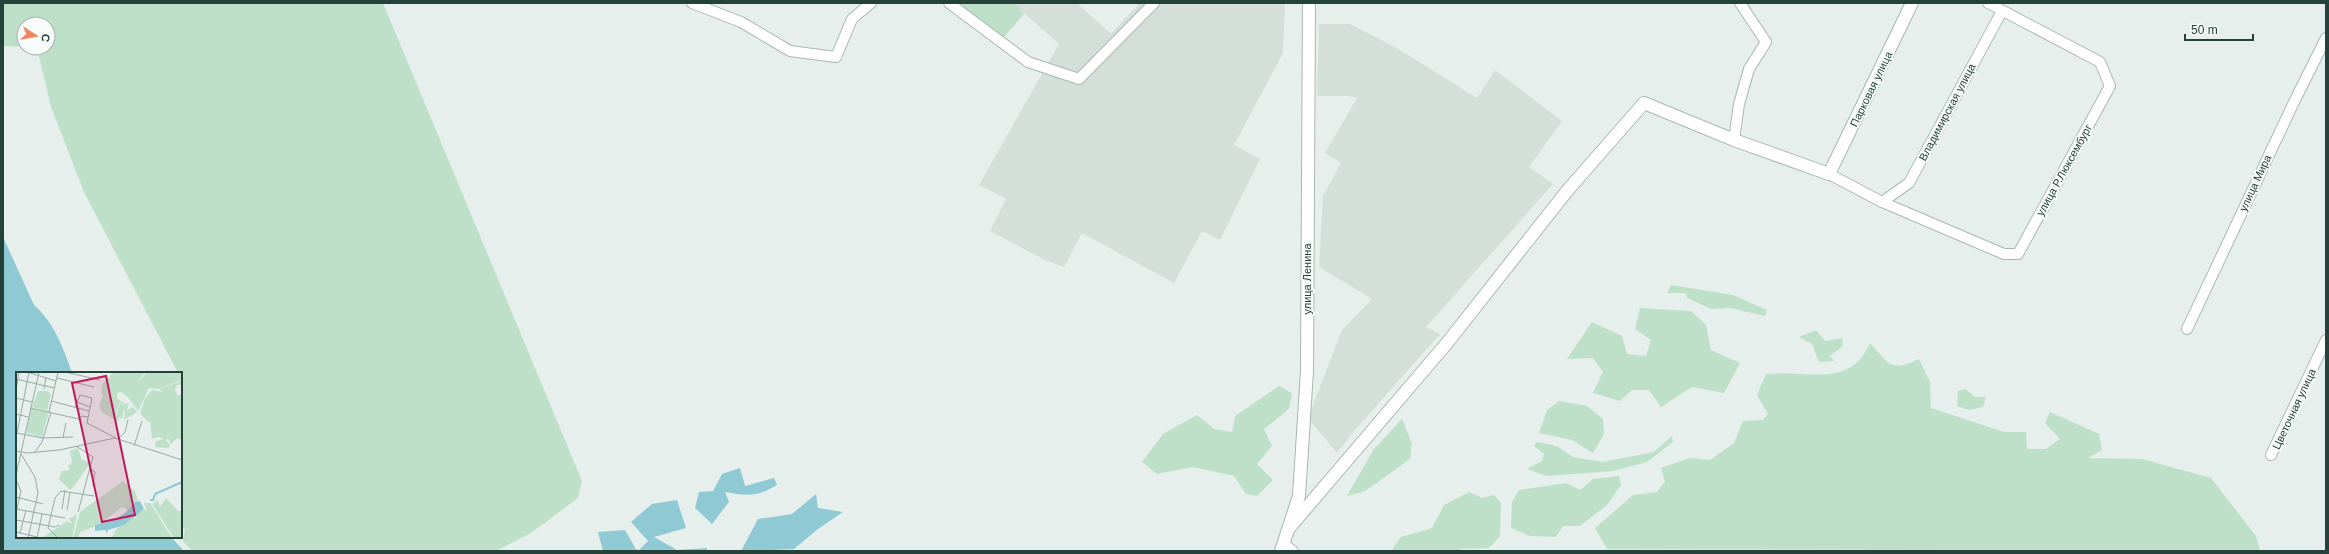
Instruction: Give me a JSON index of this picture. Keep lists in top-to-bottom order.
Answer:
{
  "streets": {
    "street": [
      "Парковая улица",
      "Владимирская улица",
      "улица Р.Люксембург",
      "улица Мира",
      "улица Ленина",
      "Цветочная улица"
    ]
  },
  "crossings": [
    ["Владимирская улица", "улица Р.Люксембург"]
  ],
  "scale_bar": "50 m",
  "north": "right"
}
